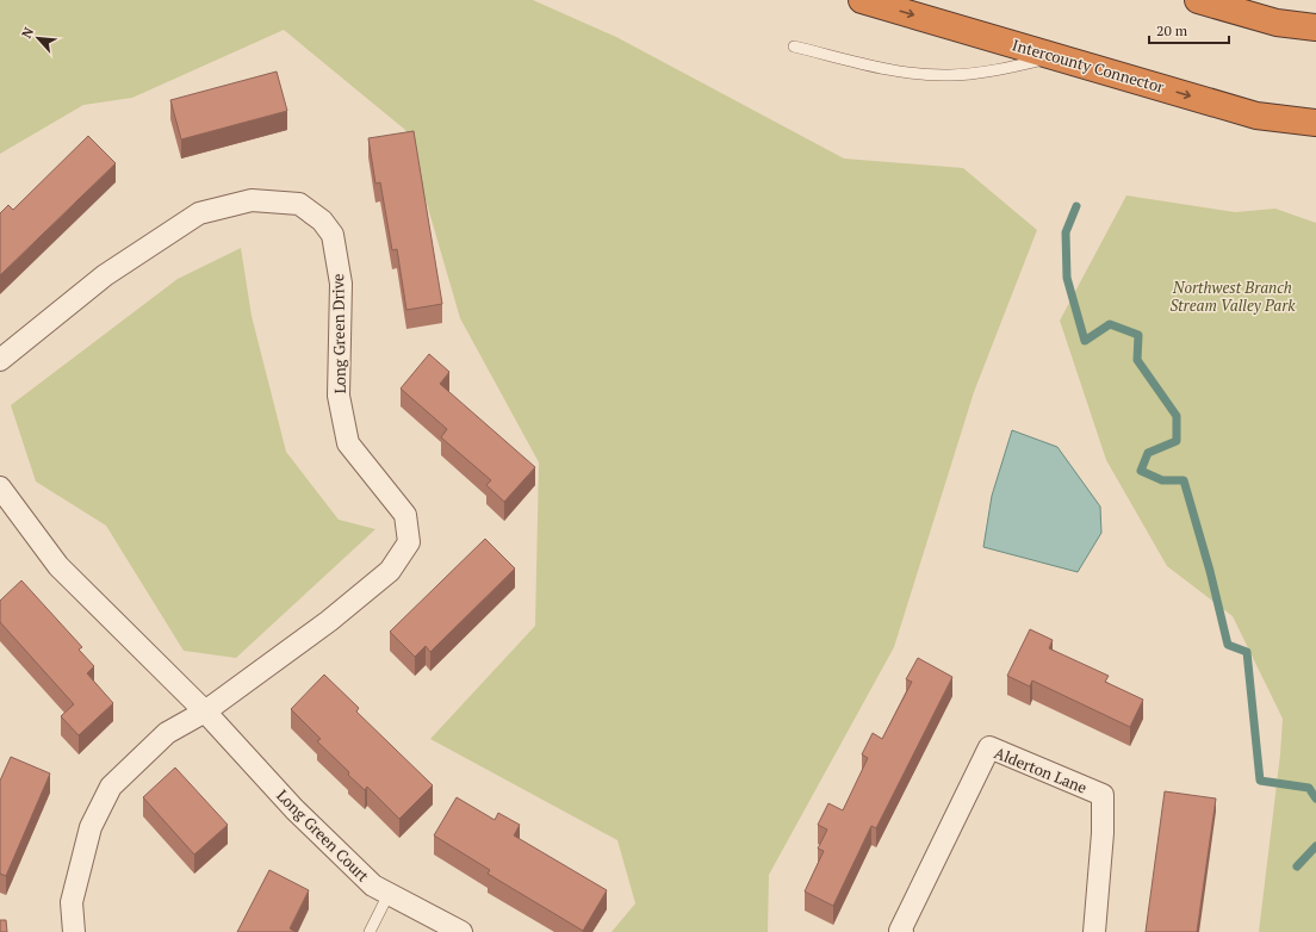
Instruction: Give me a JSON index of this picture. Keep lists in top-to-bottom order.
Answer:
{
  "streets": {
    "highway": ["Intercounty Connector"],
    "street": ["Long Green Drive", "Alderton Lane", "Long Green Court"]
  },
  "crossings": [
    ["Long Green Drive", "Long Green Court"]
  ],
  "one_way": ["Intercounty Connector"],
  "parks": ["Northwest Branch Stream Valley Park"],
  "scale_bar": "20 m",
  "north": "top left"
}
